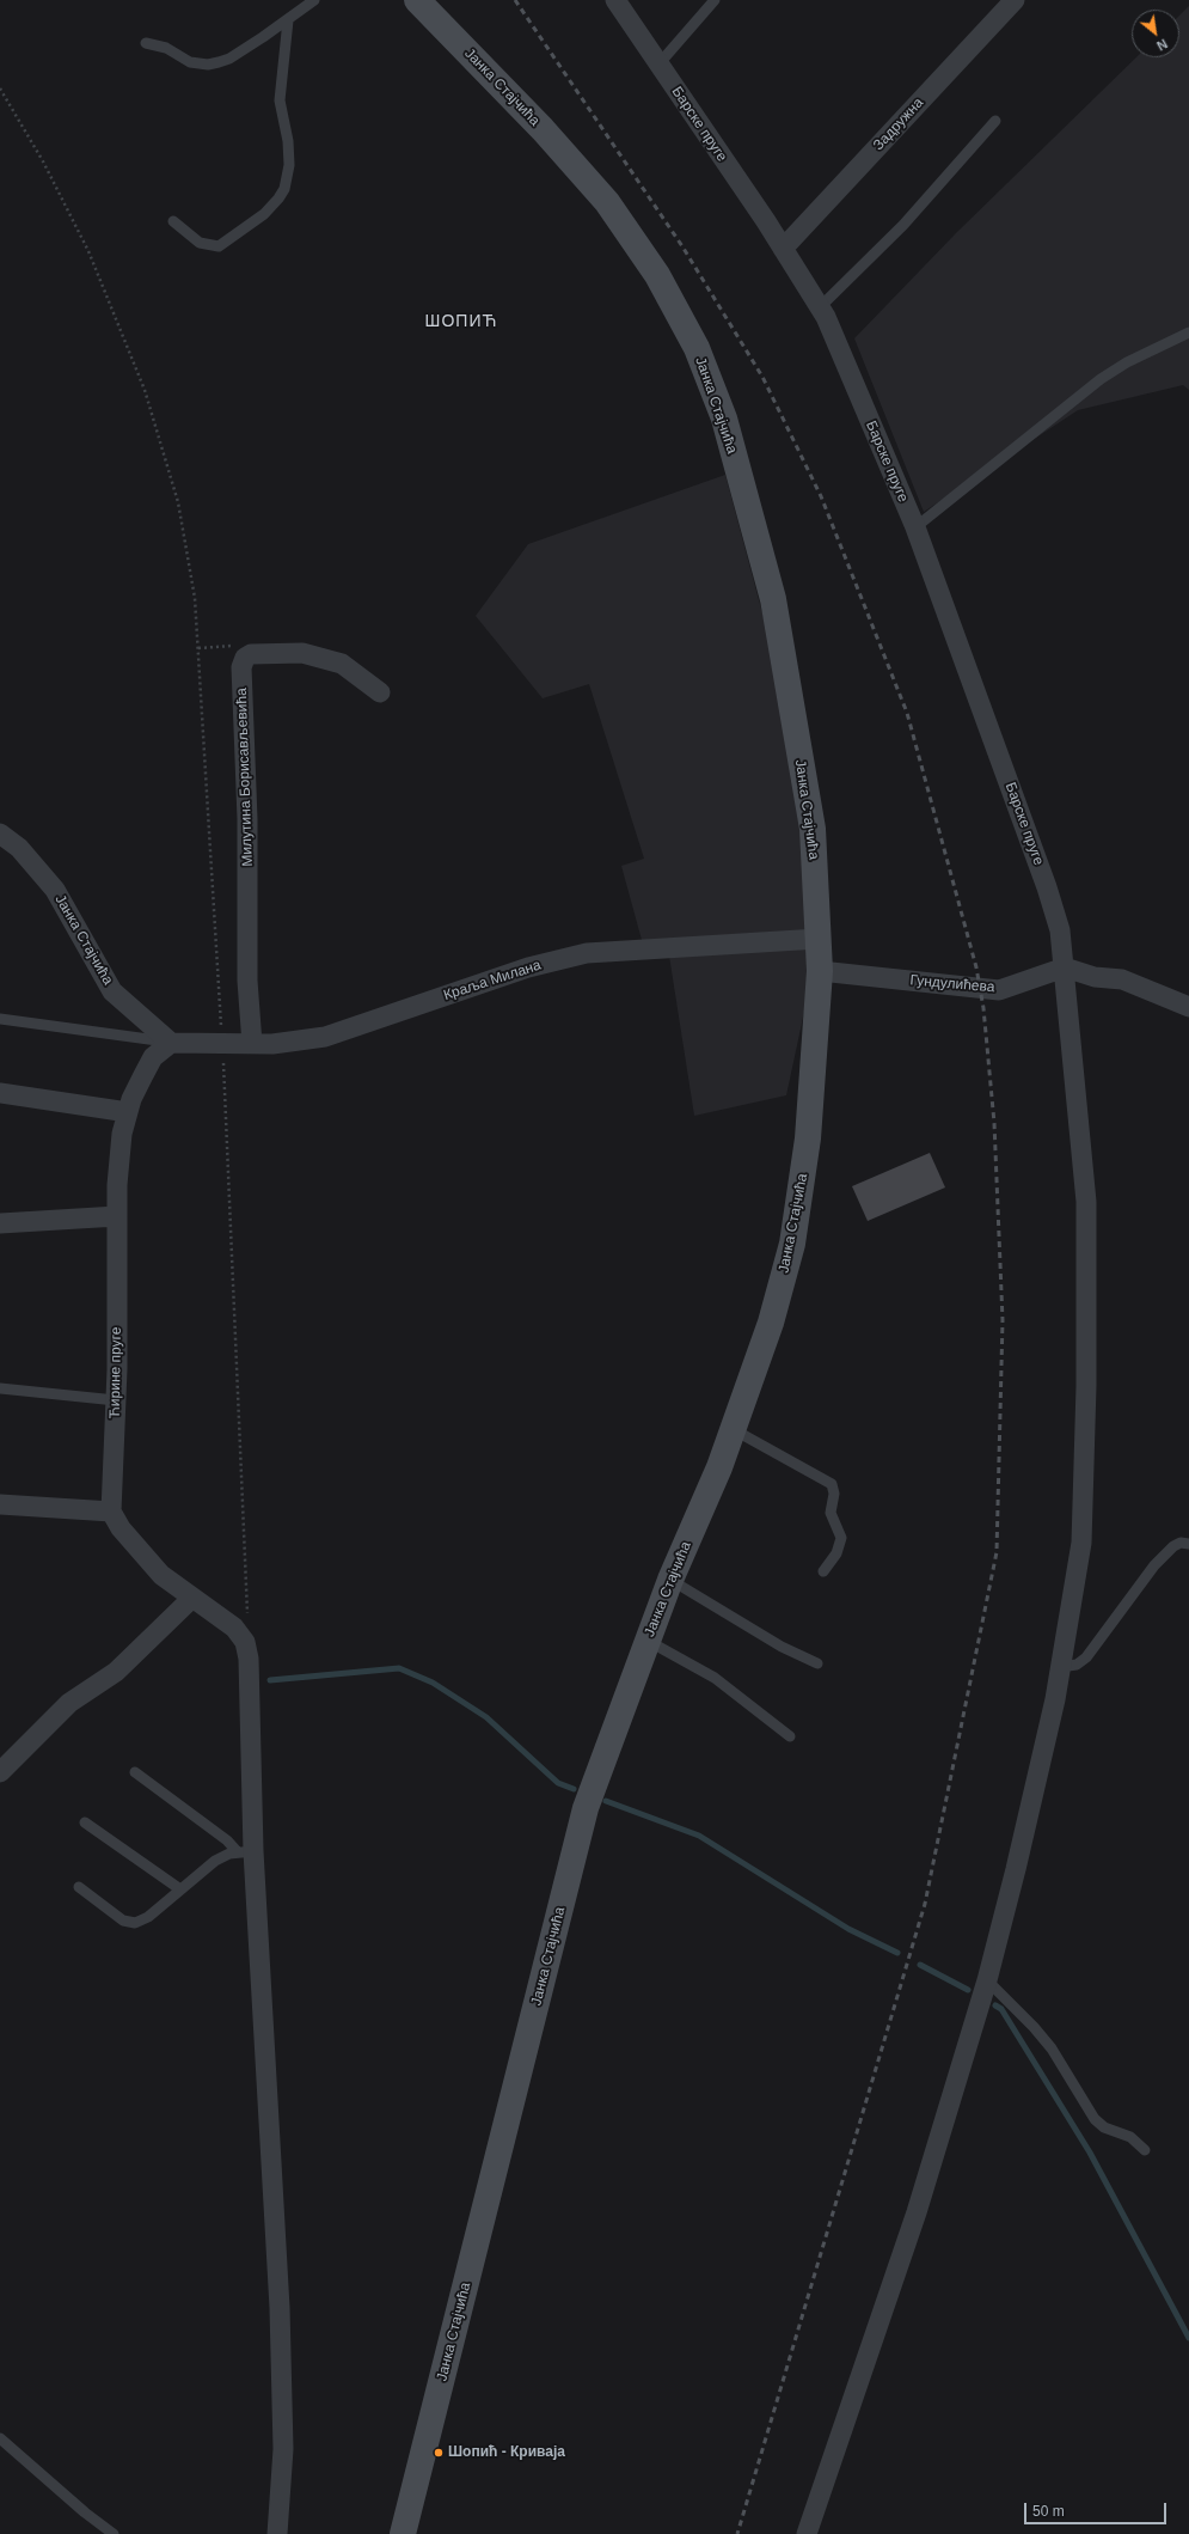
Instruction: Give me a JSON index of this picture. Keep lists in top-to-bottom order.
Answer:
{
  "streets": {
    "street": [
      "Јанка Стајчића",
      "Барске пруге",
      "Задружна",
      "Милутина Борисављевића",
      "Краља Милана",
      "Гундулићева",
      "Ћирине пруге"
    ]
  },
  "crossings": [
    ["Јанка Стајчића", "Краља Милана"],
    ["Јанка Стајчића", "Гундулићева"],
    ["Јанка Стајчића", "Ћирине пруге"],
    ["Барске пруге", "Задружна"],
    ["Барске пруге", "Гундулићева"],
    ["Милутина Борисављевића", "Краља Милана"],
    ["Краља Милана", "Ћирине пруге"]
  ],
  "districts": ["ШОПИЋ"],
  "places": ["Шопић - Криваја"],
  "scale_bar": "50 m",
  "north": "bottom right"
}
